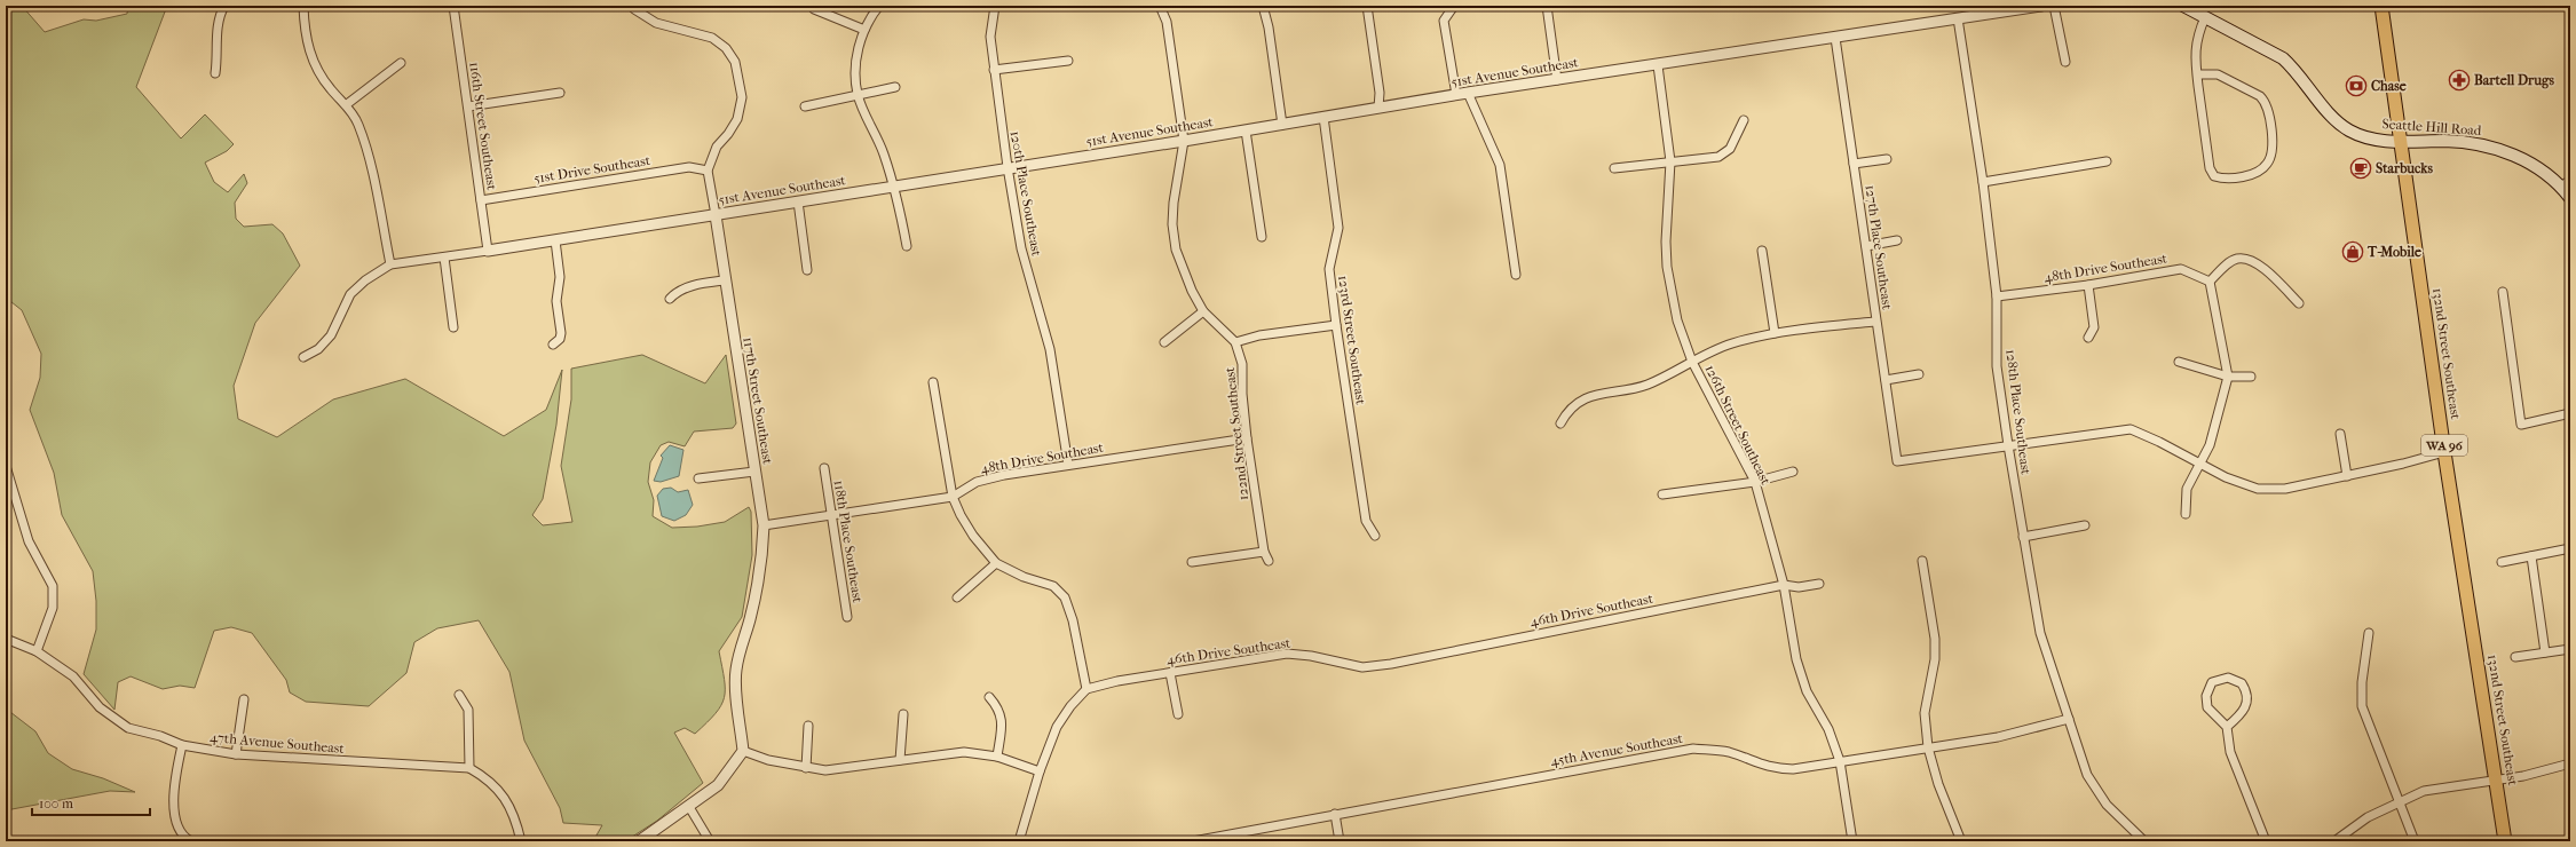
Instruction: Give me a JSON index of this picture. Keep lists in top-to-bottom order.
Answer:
{
  "streets": {
    "main road": ["Seattle Hill Road", "132nd Street Southeast", "WA 96"],
    "street": [
      "51st Avenue Southeast",
      "116th Street Southeast",
      "51st Drive Southeast",
      "120th Place Southeast",
      "127th Place Southeast",
      "48th Drive Southeast",
      "123rd Street Southeast",
      "117th Street Southeast",
      "128th Place Southeast",
      "126th Street Southeast",
      "122nd Street Southeast",
      "118th Place Southeast",
      "46th Drive Southeast",
      "47th Avenue Southeast",
      "45th Avenue Southeast"
    ]
  },
  "crossings": [
    ["51st Avenue Southeast", "116th Street Southeast"],
    ["51st Avenue Southeast", "120th Place Southeast"],
    ["51st Avenue Southeast", "127th Place Southeast"],
    ["51st Avenue Southeast", "123rd Street Southeast"],
    ["51st Avenue Southeast", "117th Street Southeast"],
    ["51st Avenue Southeast", "128th Place Southeast"],
    ["51st Avenue Southeast", "126th Street Southeast"],
    ["51st Avenue Southeast", "122nd Street Southeast"],
    ["116th Street Southeast", "51st Drive Southeast"],
    ["Seattle Hill Road", "132nd Street Southeast"],
    ["51st Drive Southeast", "117th Street Southeast"],
    ["120th Place Southeast", "48th Drive Southeast"],
    ["127th Place Southeast", "128th Place Southeast"],
    ["48th Drive Southeast", "117th Street Southeast"],
    ["48th Drive Southeast", "128th Place Southeast"],
    ["48th Drive Southeast", "122nd Street Southeast"],
    ["48th Drive Southeast", "118th Place Southeast"],
    ["128th Place Southeast", "45th Avenue Southeast"],
    ["126th Street Southeast", "46th Drive Southeast"],
    ["126th Street Southeast", "45th Avenue Southeast"]
  ],
  "places": {
    "pharmacy": ["Bartell Drugs"],
    "bank": ["Chase"],
    "cafe": ["Starbucks"],
    "shop": ["T-Mobile"]
  },
  "scale_bar": "100 m"
}
